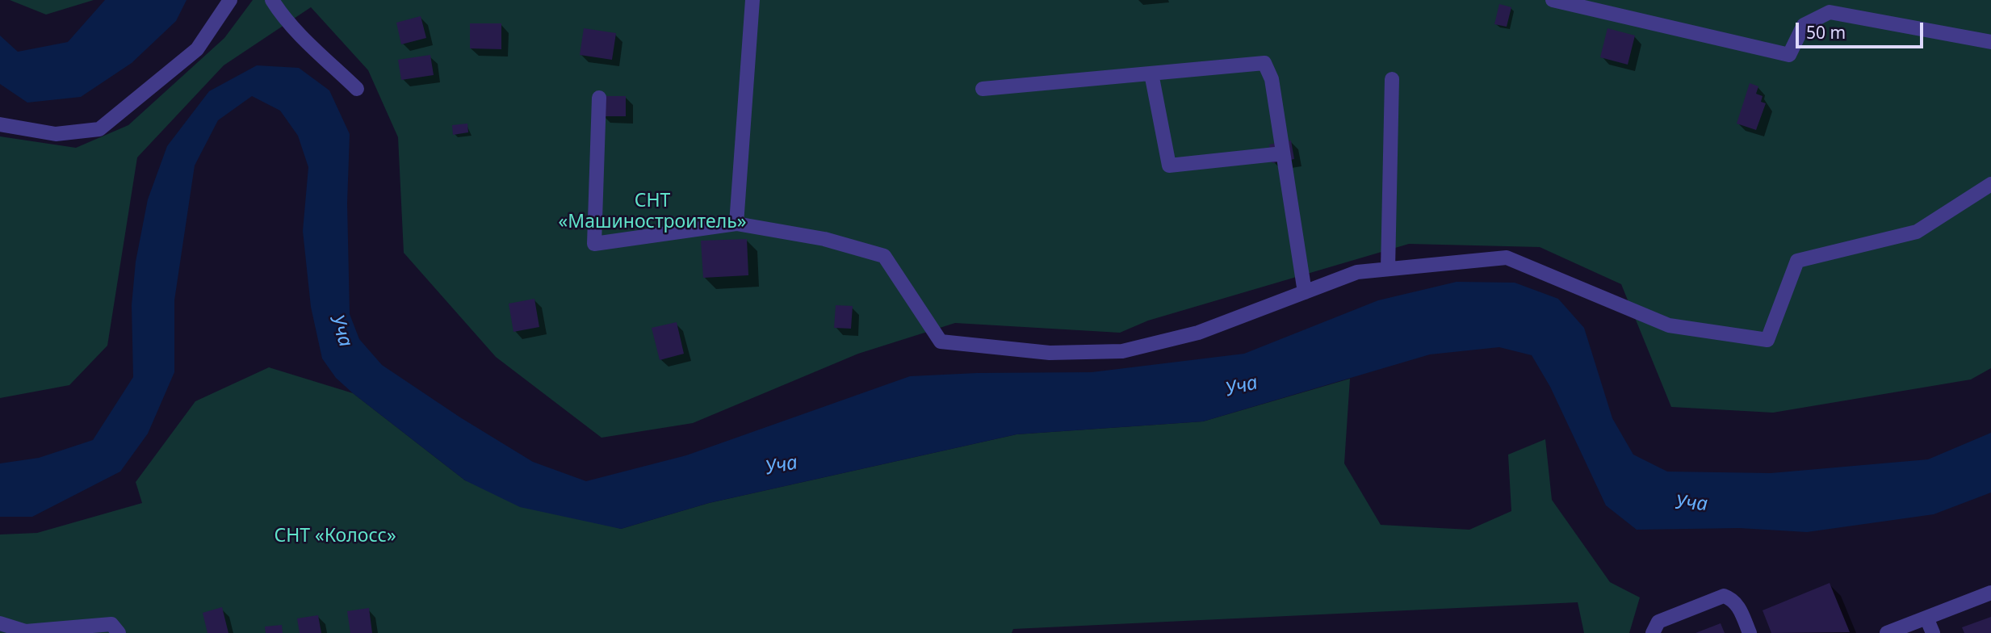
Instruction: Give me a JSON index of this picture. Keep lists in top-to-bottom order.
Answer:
{
  "water": ["Уча"],
  "parks": ["СНТ «Машиностроитель»", "СНТ «Колосс»"],
  "scale_bar": "50 m"
}
